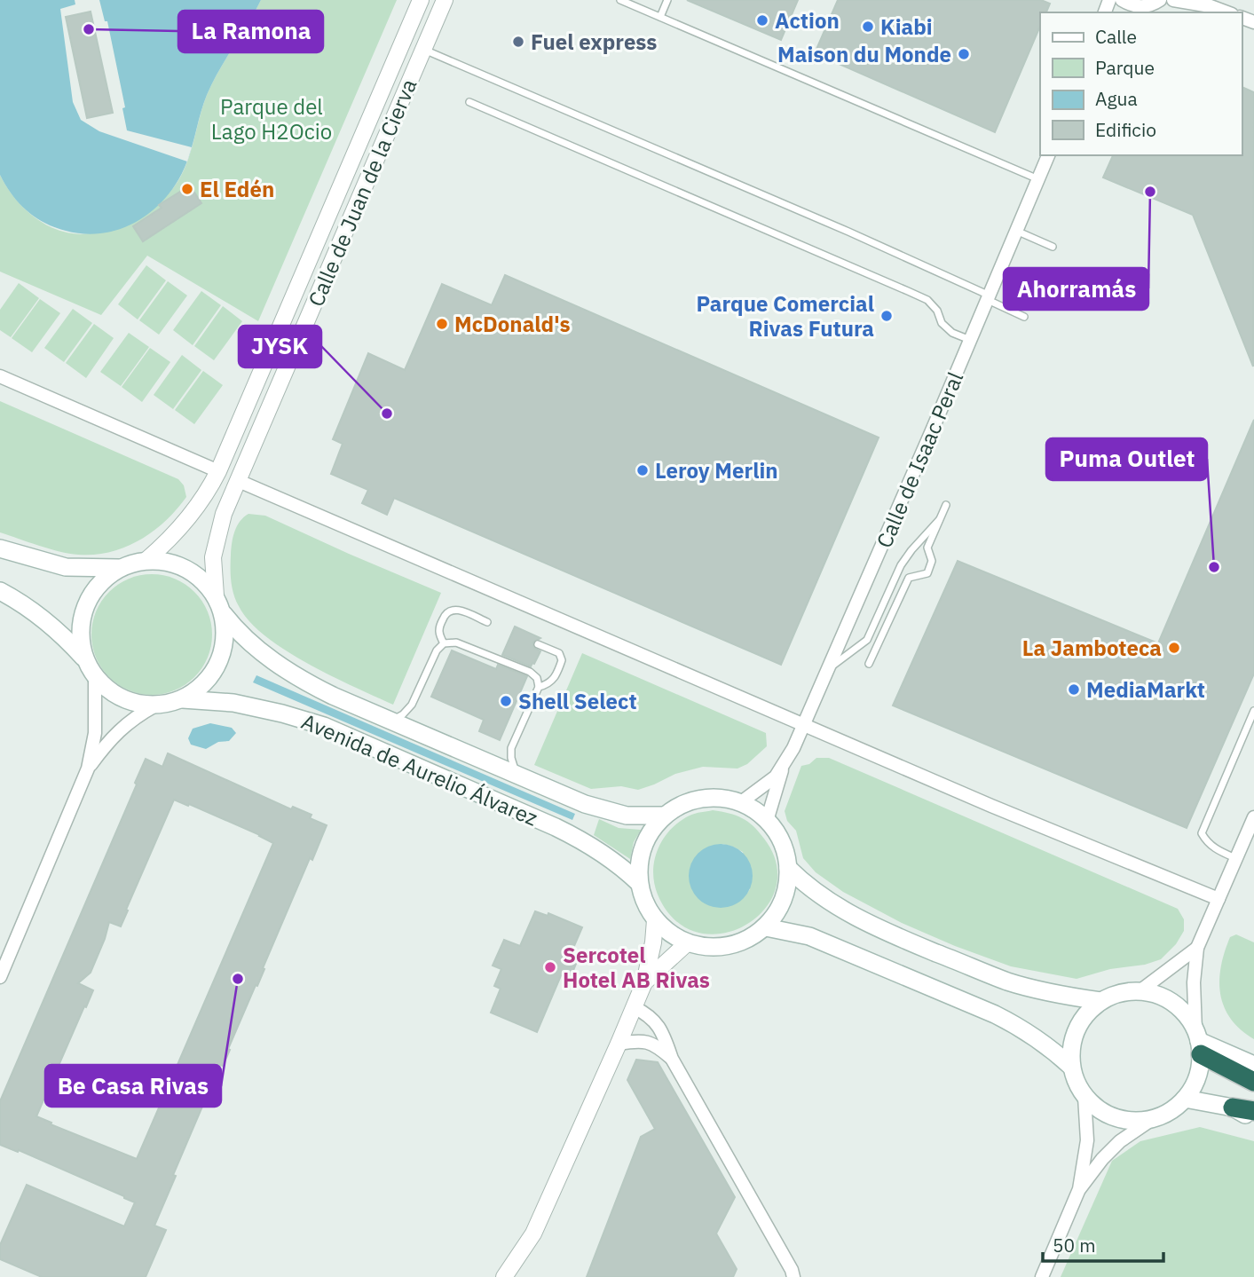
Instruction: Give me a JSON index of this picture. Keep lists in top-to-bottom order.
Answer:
{
  "streets": {
    "main road": ["Avenida de Aurelio Álvarez"],
    "street": ["Calle de Juan de la Cierva", "Calle de Isaac Peral"]
  },
  "crossings": [
    ["Calle de Juan de la Cierva", "Avenida de Aurelio Álvarez"],
    ["Calle de Isaac Peral", "Avenida de Aurelio Álvarez"]
  ],
  "parks": ["Parque del Lago H2Ocio"],
  "places": [
    "Action",
    "Kiabi",
    "La Ramona",
    "Fuel express",
    "Maison du Monde",
    "El Edén",
    "Ahorramás",
    "Parque Comercial Rivas Futura",
    "McDonald's",
    "JYSK",
    "Leroy Merlin",
    "Puma Outlet",
    "La Jamboteca",
    "MediaMarkt",
    "Shell Select",
    "Sercotel Hotel AB Rivas",
    "Be Casa Rivas"
  ],
  "legend": [
    "Calle",
    "Parque",
    "Agua",
    "Edificio"
  ],
  "scale_bar": "50 m"
}
